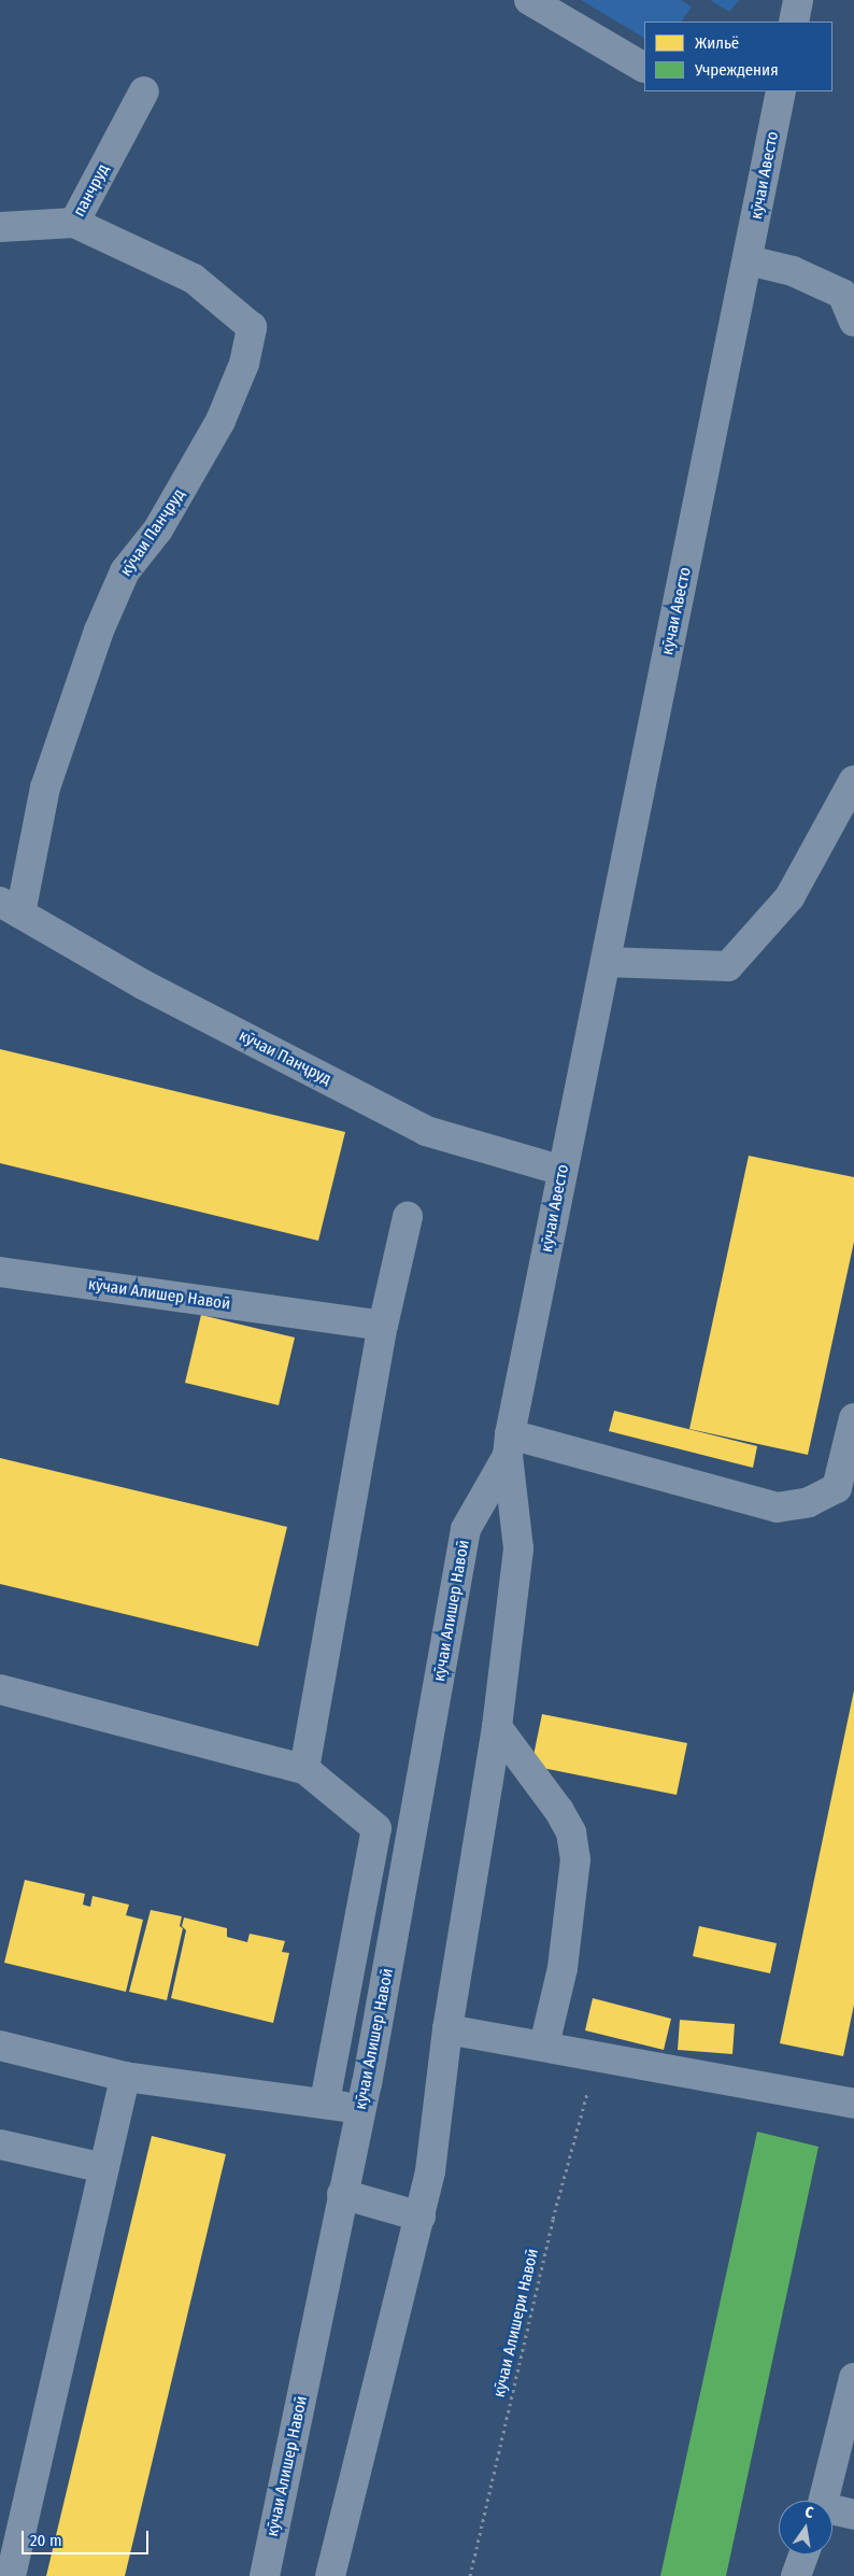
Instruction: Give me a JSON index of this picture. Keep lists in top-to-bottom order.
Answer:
{
  "streets": {
    "street": [
      "кӯчаи Авесто",
      "панчруд",
      "кӯчаи Панҷруд",
      "кӯчаи Алишер Навоӣ"
    ],
    "path": ["кӯчаи Алишери Навоӣ"]
  },
  "crossings": [
    ["кӯчаи Авесто", "кӯчаи Панҷруд"],
    ["кӯчаи Авесто", "кӯчаи Алишер Навоӣ"],
    ["панчруд", "кӯчаи Панҷруд"]
  ],
  "legend": ["Жильё", "Учреждения"],
  "scale_bar": "20 m",
  "north": "top"
}
